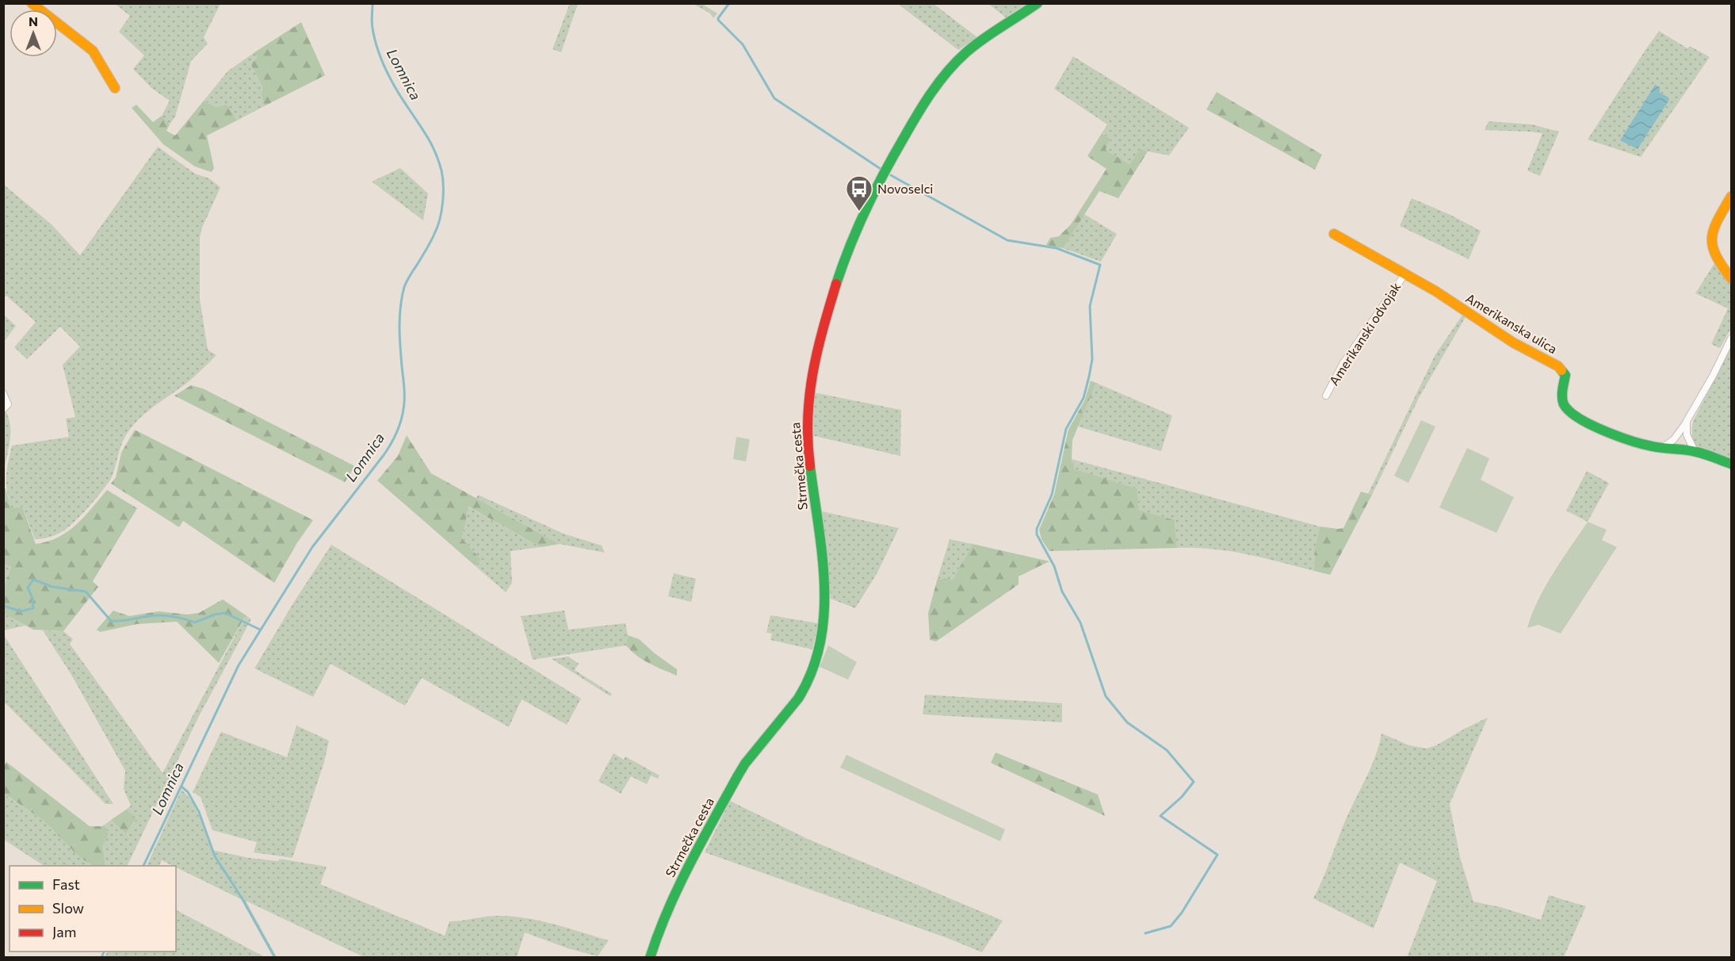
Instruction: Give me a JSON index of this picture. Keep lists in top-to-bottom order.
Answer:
{
  "streets": {
    "street": ["Amerikanska ulica", "Amerikanski odvojak", "Strmečka cesta"]
  },
  "crossings": [
    ["Amerikanska ulica", "Amerikanski odvojak"]
  ],
  "water": ["Lomnica"],
  "places": {
    "bus stop": ["Novoselci"]
  },
  "legend": ["Fast", "Slow", "Jam"],
  "north": "top"
}
